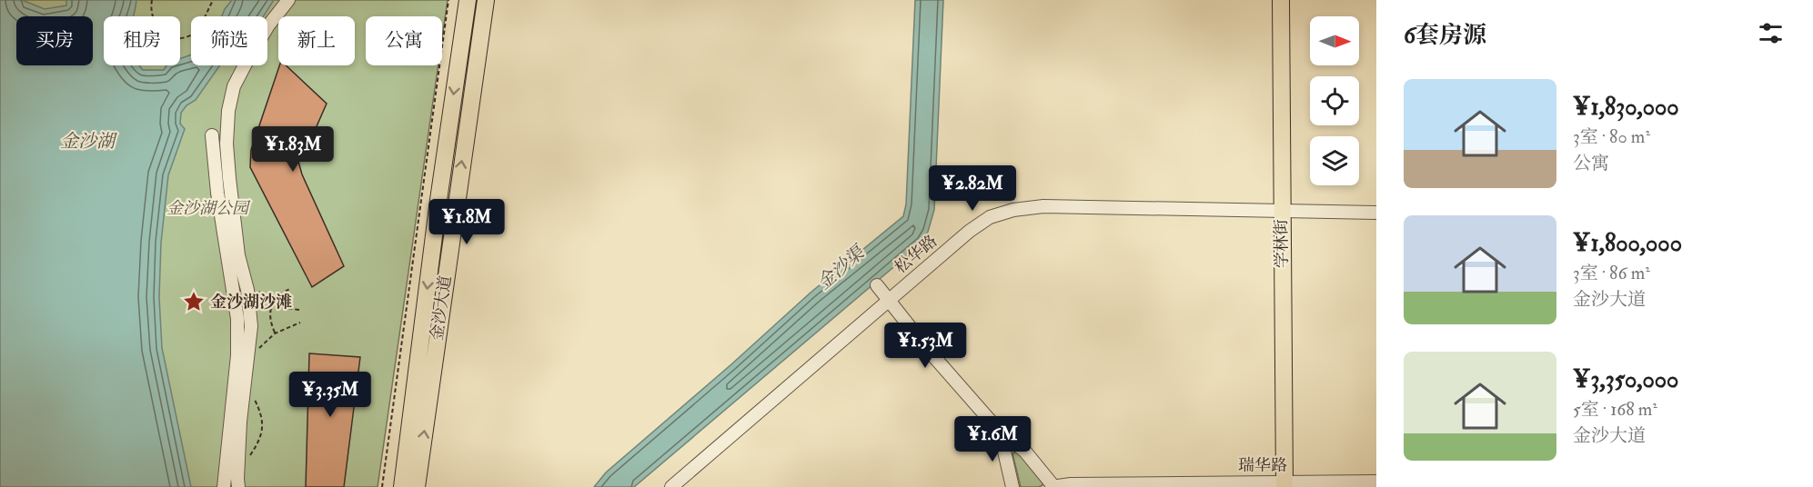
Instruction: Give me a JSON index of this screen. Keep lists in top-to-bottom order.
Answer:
{
  "streets": {
    "main road": ["学林街", "金沙大道"],
    "street": ["松华路", "瑞华路"]
  },
  "crossings": [
    ["学林街", "松华路"],
    ["学林街", "瑞华路"]
  ],
  "water": ["金沙湖", "金沙渠"],
  "parks": ["金沙湖公园"],
  "places": {
    "place": ["金沙湖沙滩"]
  },
  "north": "right",
  "page": {
    "heading": "6套房源",
    "chip": [
      "买房",
      "租房",
      "筛选",
      "新上",
      "公寓"
    ],
    "list": [
      {
        "name": "¥1,830,000",
        "note": "3室 · 80 m² · 公寓"
      },
      {
        "name": "¥1,800,000",
        "note": "3室 · 86 m² · 金沙大道"
      },
      {
        "name": "¥3,350,000",
        "note": "5室 · 168 m² · 金沙大道"
      }
    ],
    "price": [
      "¥1.83M",
      "¥2.82M",
      "¥1.8M",
      "¥1.53M",
      "¥3.35M",
      "¥1.6M"
    ]
  }
}
